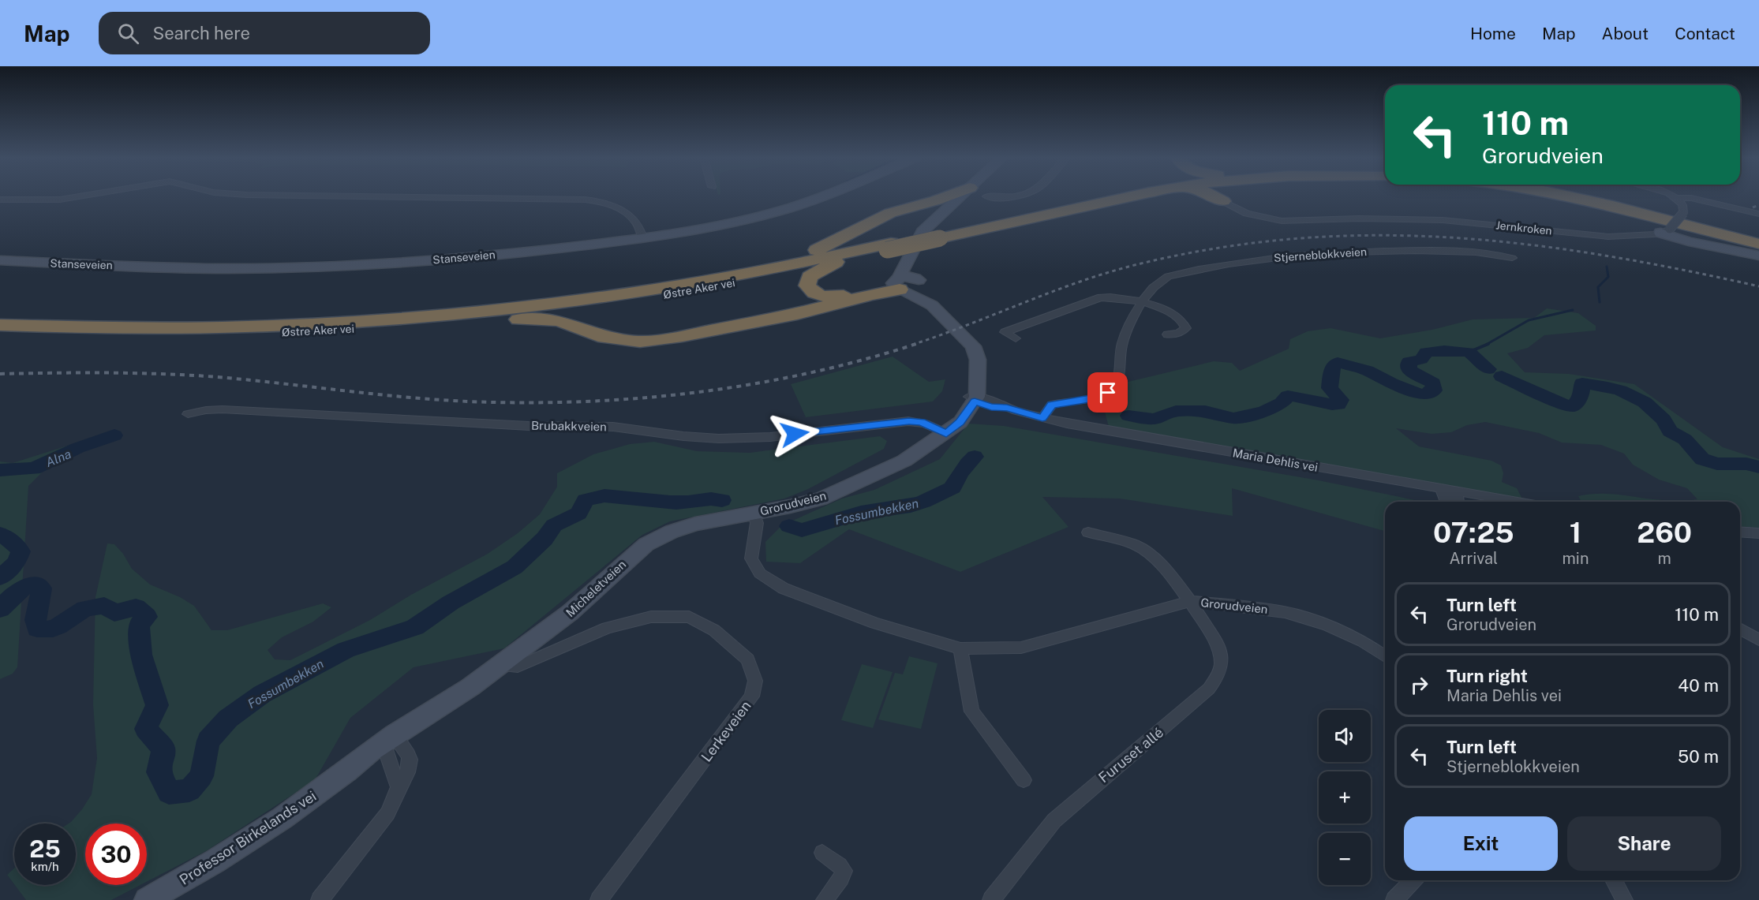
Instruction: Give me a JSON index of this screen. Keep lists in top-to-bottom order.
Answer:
{
  "streets": {
    "highway": ["Østre Aker vei"],
    "street": [
      "Jernkroken",
      "Stjerneblokkveien",
      "Stanseveien",
      "Brubakkveien",
      "Maria Dehlis vei",
      "Grorudveien",
      "Micheletveien",
      "Lerkeveien",
      "Furuset allé",
      "Professor Birkelands vei"
    ]
  },
  "crossings": [
    ["Stjerneblokkveien", "Maria Dehlis vei"],
    ["Brubakkveien", "Grorudveien"],
    ["Maria Dehlis vei", "Grorudveien"],
    ["Grorudveien", "Micheletveien"],
    ["Grorudveien", "Furuset allé"],
    ["Micheletveien", "Lerkeveien"],
    ["Micheletveien", "Professor Birkelands vei"]
  ],
  "water": ["Alna", "Fossumbekken"],
  "page": {
    "header": "Map",
    "search": "Search here",
    "nav": [
      "Home",
      "Map",
      "About",
      "Contact"
    ],
    "turn": ["110 m", "Grorudveien"],
    "eta": [
      "07:25",
      "Arrival",
      "1",
      "min",
      "260",
      "m"
    ],
    "list": [
      {
        "name": "Turn left",
        "note": "Grorudveien",
        "value": "110 m"
      },
      {
        "name": "Turn right",
        "note": "Maria Dehlis vei",
        "value": "40 m"
      },
      {
        "name": "Turn left",
        "note": "Stjerneblokkveien",
        "value": "50 m"
      }
    ],
    "map_buttons": ["+", "−"],
    "buttons": ["Exit", "Share"],
    "speed": "25 km/h",
    "limit": "30"
  }
}
